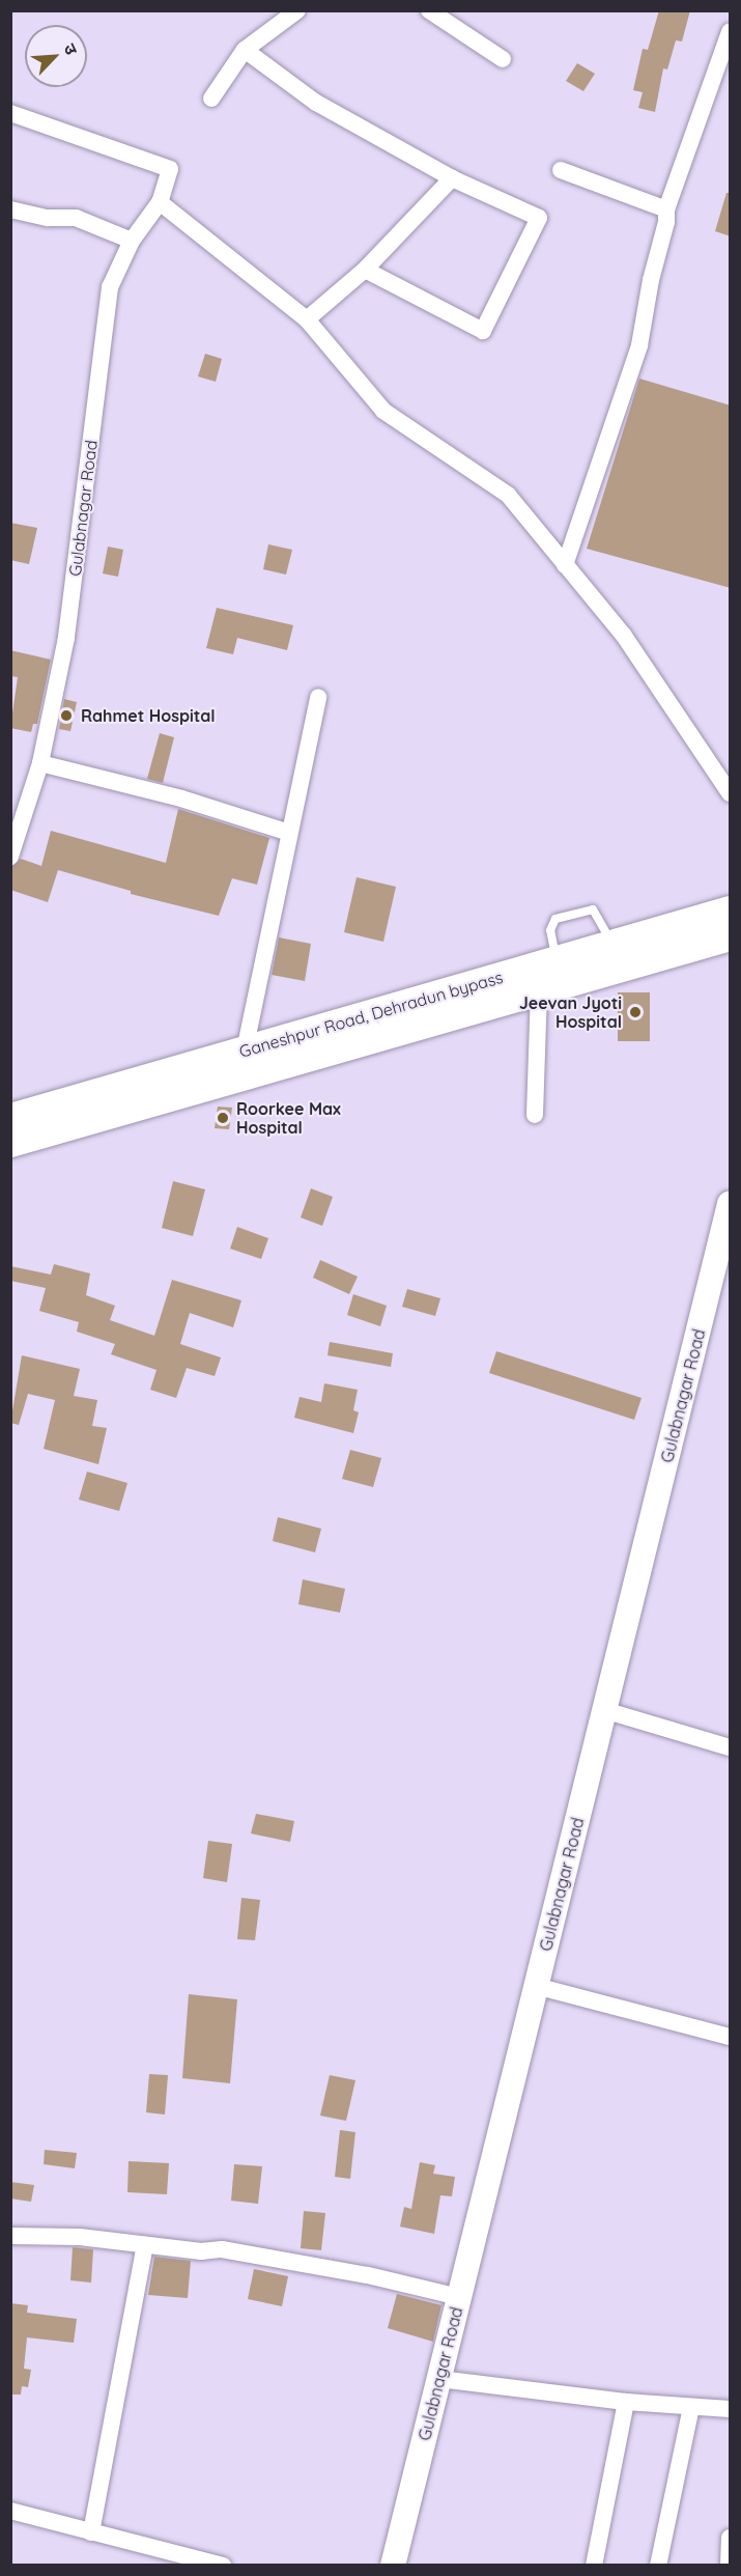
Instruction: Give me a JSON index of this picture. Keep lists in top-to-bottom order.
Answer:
{
  "streets": {
    "main road": ["Gulabnagar Road", "Ganeshpur Road, Dehradun bypass"]
  },
  "places": ["Rahmet Hospital", "Jeevan Jyoti Hospital", "Roorkee Max Hospital"],
  "north": "top right"
}
